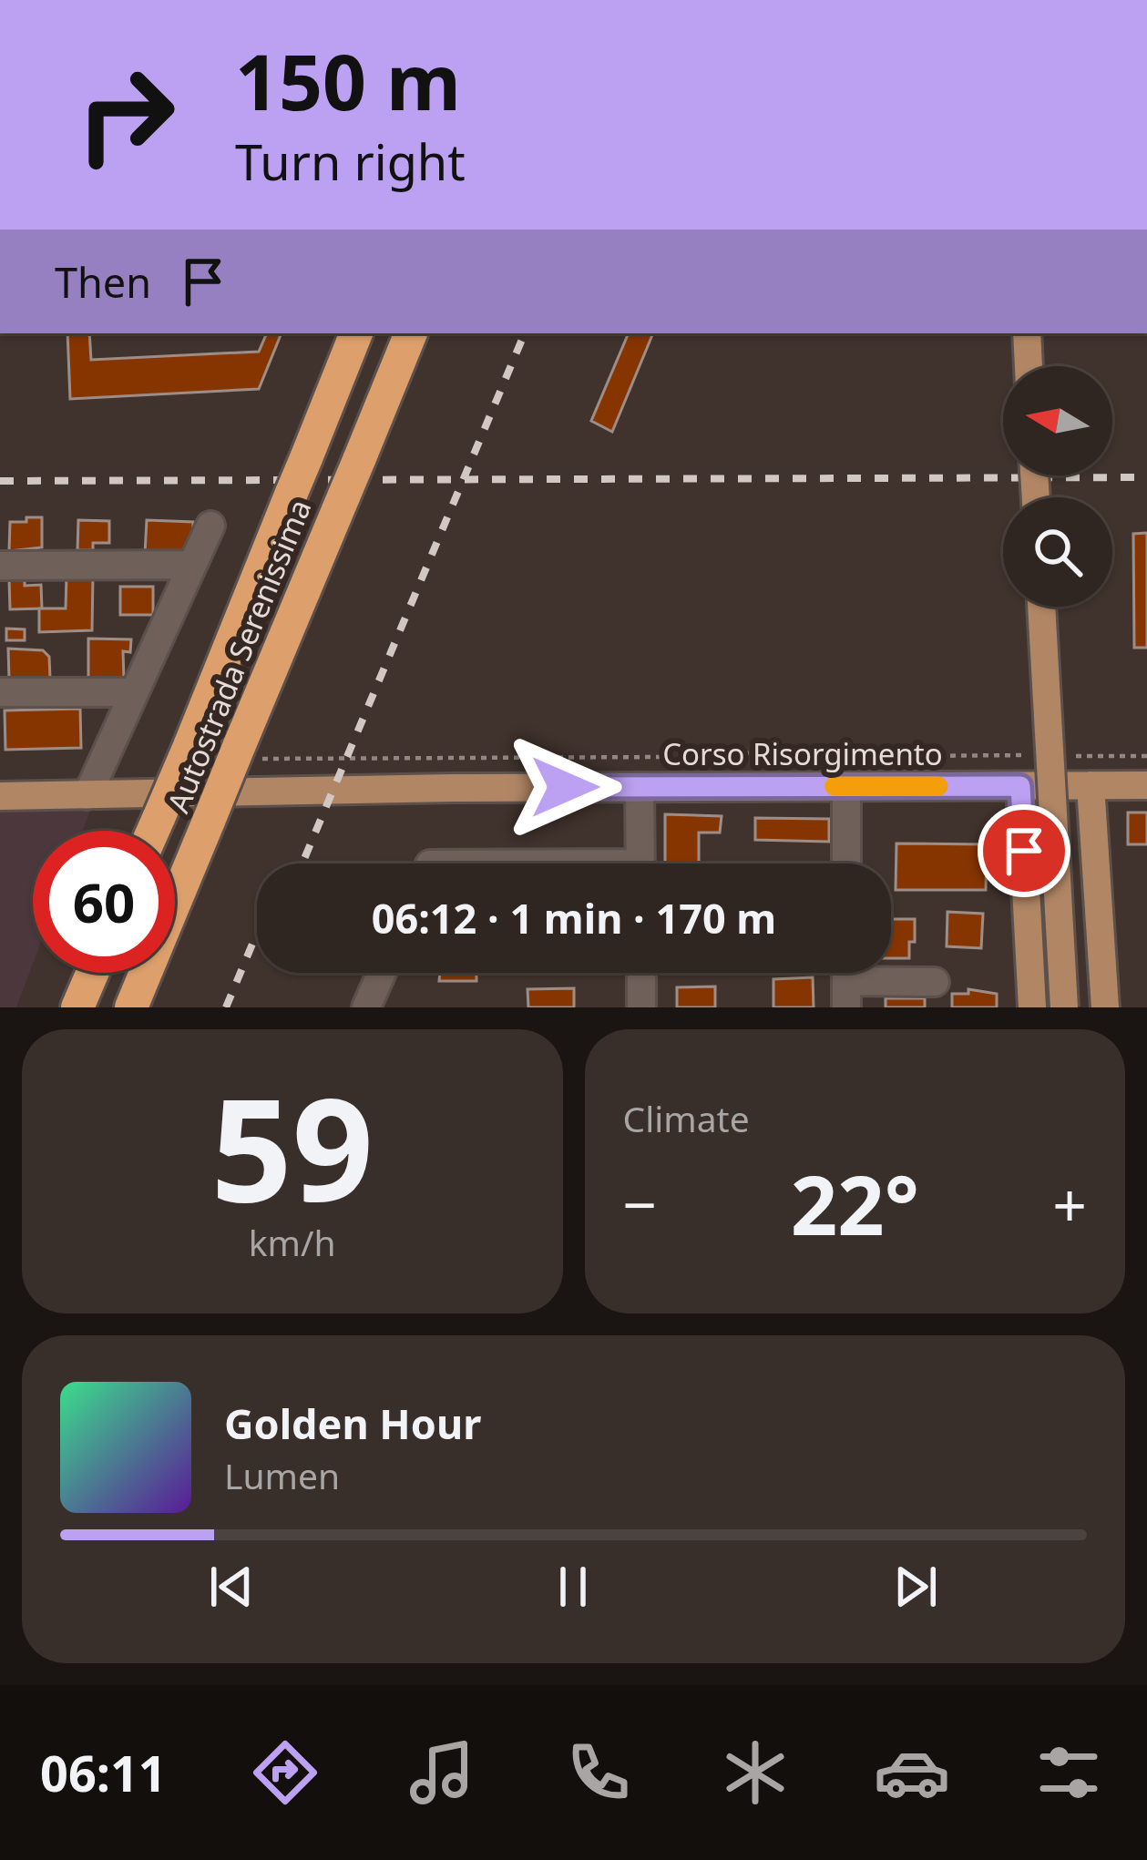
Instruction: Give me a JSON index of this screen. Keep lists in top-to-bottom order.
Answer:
{
  "streets": {
    "highway": ["Autostrada Serenissima"],
    "main road": ["Corso Risorgimento"]
  },
  "crossings": [
    ["Autostrada Serenissima", "Corso Risorgimento"]
  ],
  "north": "left",
  "page": {
    "turn": ["150 m", "Turn right"],
    "then": "Then",
    "limit": "60",
    "trip": "06:12 · 1 min · 170 m",
    "tile": [
      ["59", "km/h"],
      "Climate"
    ],
    "heat": ["−", "22°", "+"],
    "song": ["Golden Hour", "Lumen"],
    "tabs": "06:11"
  }
}
